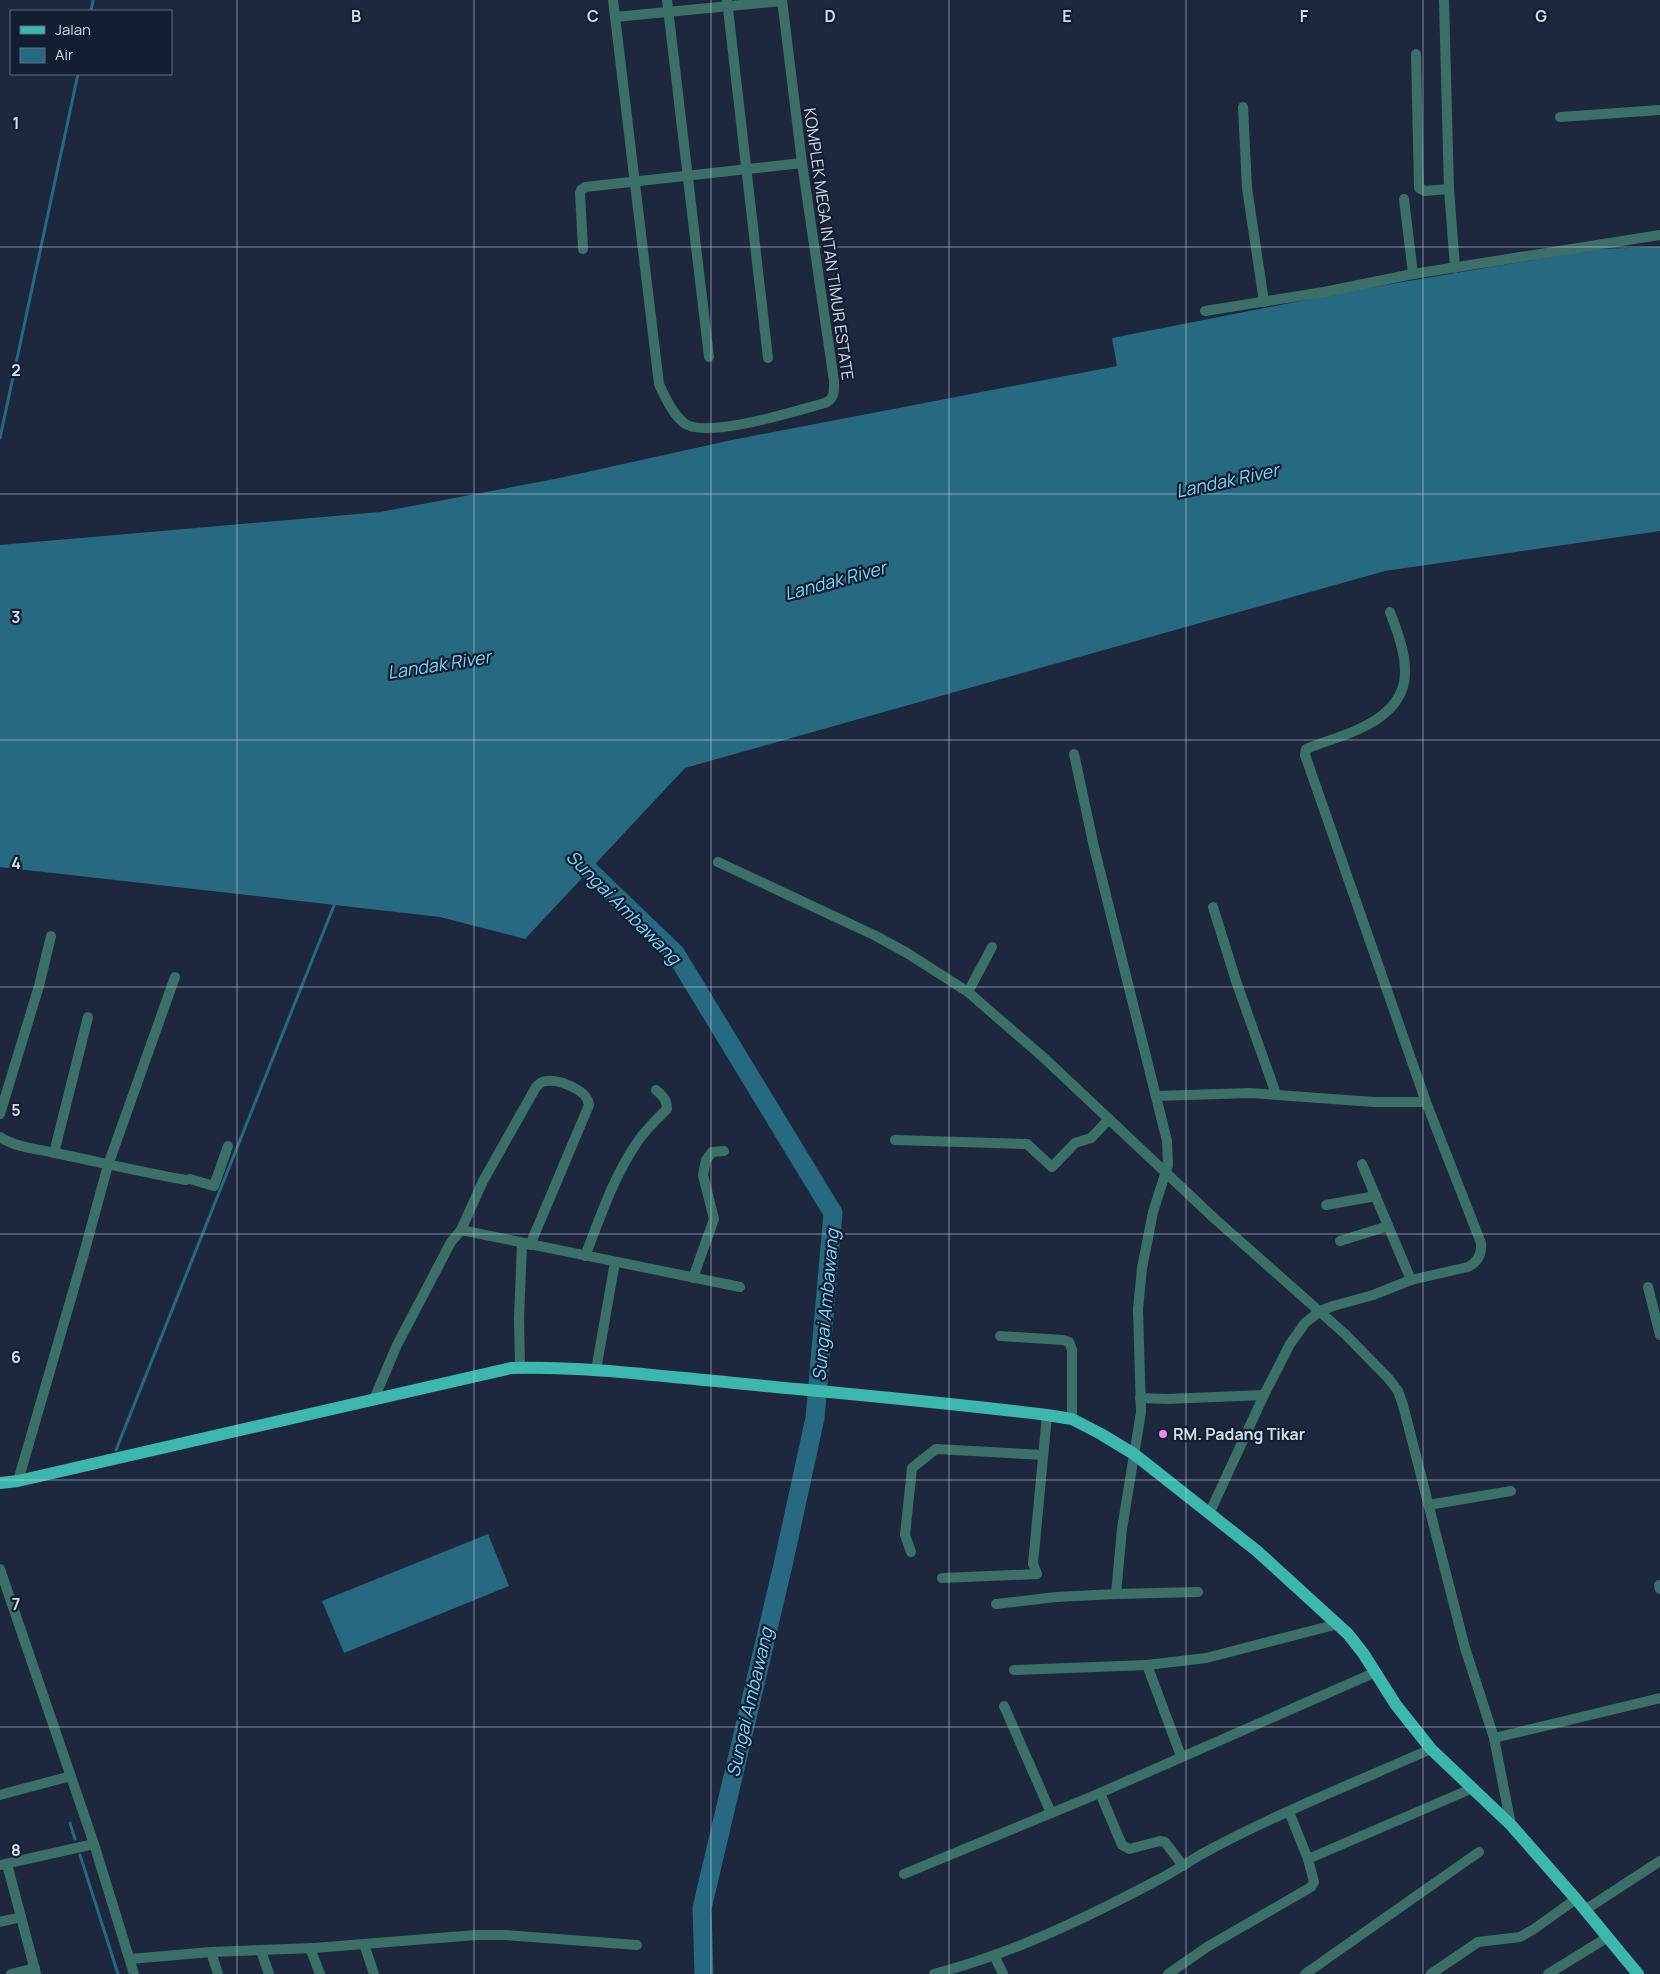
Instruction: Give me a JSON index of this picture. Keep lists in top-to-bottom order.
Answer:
{
  "streets": {
    "street": ["KOMPLEK MEGA INTAN TIMUR ESTATE"]
  },
  "water": ["Landak River", "Sungai Ambawang"],
  "places": ["RM. Padang Tikar"],
  "legend": ["Jalan", "Air"],
  "grid": {
    "columns": [
      "B",
      "C",
      "D",
      "E",
      "F",
      "G"
    ],
    "rows": [
      "1",
      "2",
      "3",
      "4",
      "5",
      "6",
      "7",
      "8"
    ]
  }
}
